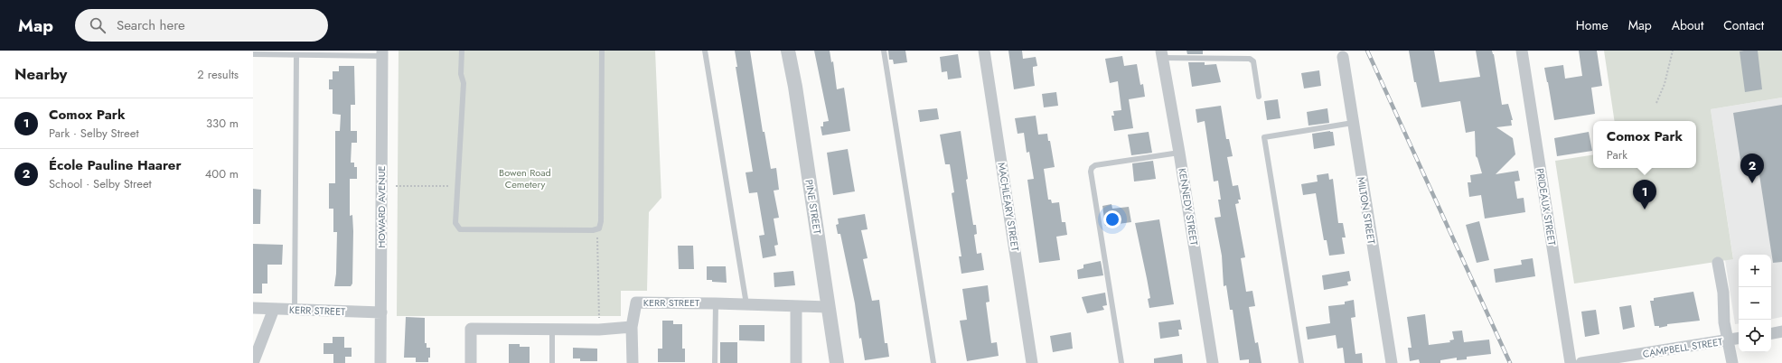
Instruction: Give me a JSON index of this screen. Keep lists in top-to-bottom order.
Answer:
{
  "streets": {
    "street": [
      "HOWARD AVENUE",
      "PINE STREET",
      "MACHLEARY STREET",
      "KENNEDY STREET",
      "PRIDEAUX STREET",
      "MILTON STREET",
      "KERR STREET",
      "CAMPBELL STREET"
    ]
  },
  "crossings": [
    ["HOWARD AVENUE", "KERR STREET"],
    ["PINE STREET", "KERR STREET"]
  ],
  "parks": ["Bowen Road Cemetery"],
  "page": {
    "header": "Map",
    "search": "Search here",
    "nav": [
      "Home",
      "Map",
      "About",
      "Contact"
    ],
    "heading": ["Nearby", "2 results"],
    "list": [
      {
        "mark": "1",
        "name": "Comox Park",
        "note": "Park · Selby Street",
        "value": "330 m"
      },
      {
        "mark": "2",
        "name": "École Pauline Haarer",
        "note": "School · Selby Street",
        "value": "400 m"
      }
    ],
    "popup": ["Comox Park", "Park"],
    "pins": ["2", "1"],
    "map_buttons": ["+", "−"]
  }
}
